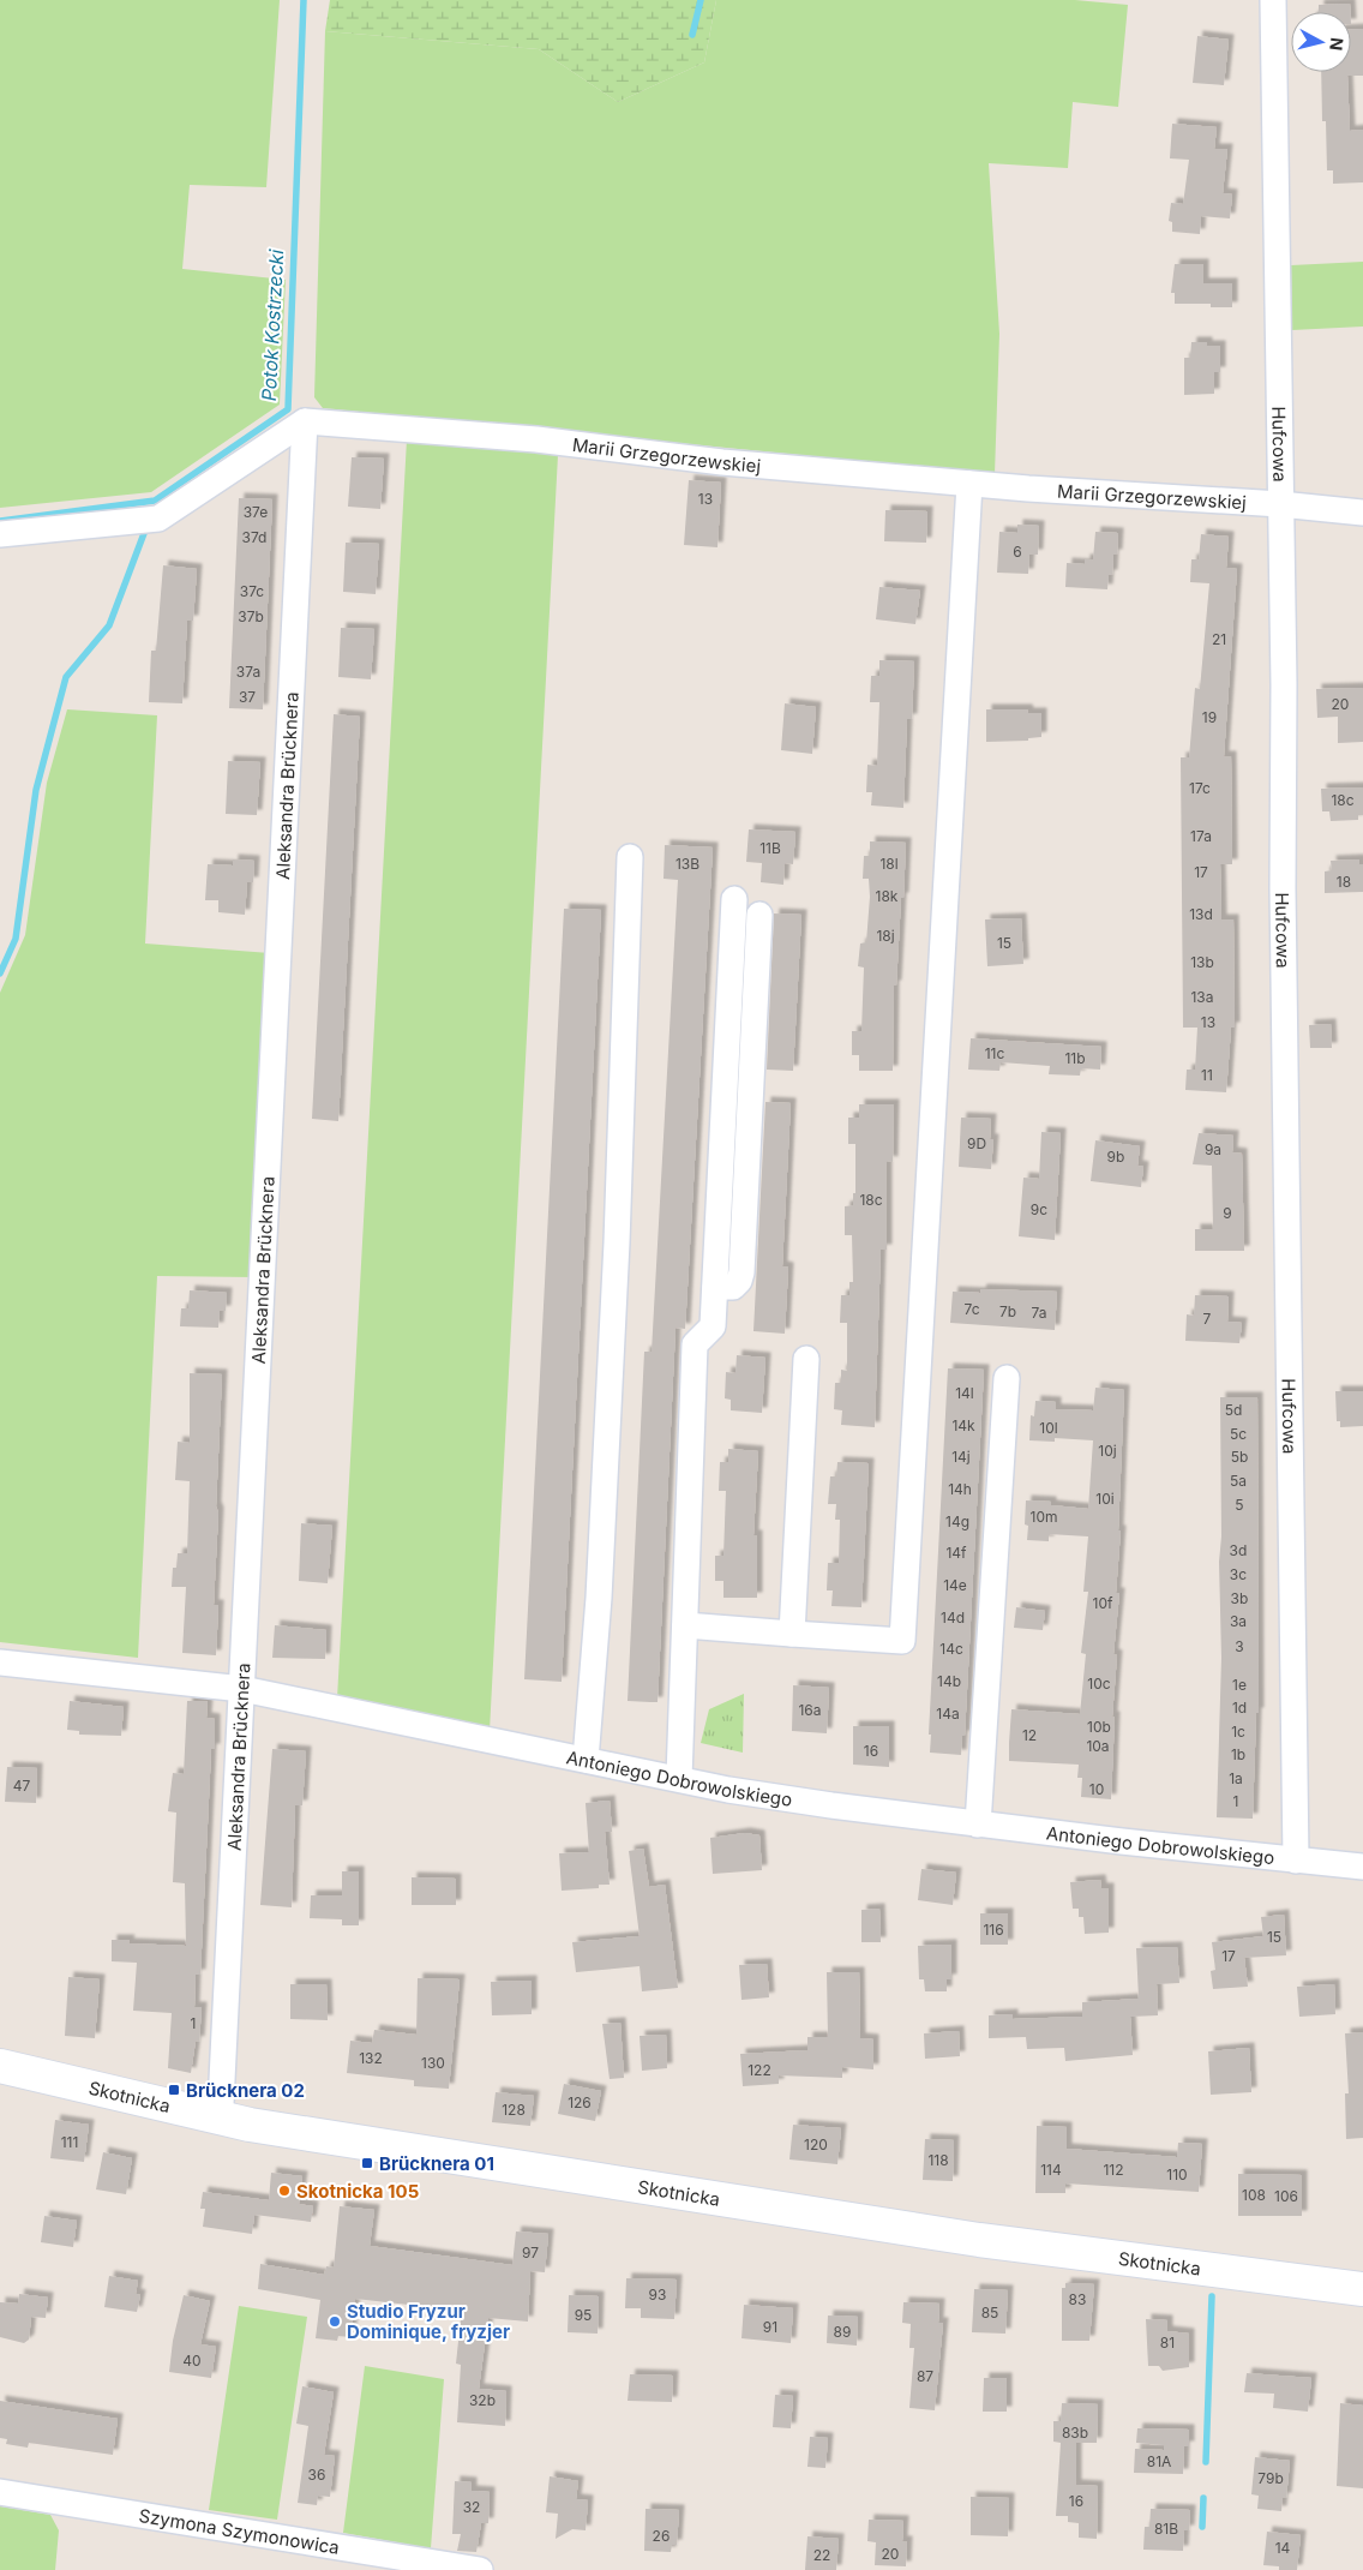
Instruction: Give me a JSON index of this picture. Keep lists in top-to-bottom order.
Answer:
{
  "streets": {
    "street": [
      "Hufcowa",
      "Marii Grzegorzewskiej",
      "Aleksandra Brücknera",
      "Antoniego Dobrowolskiego",
      "Skotnicka",
      "Szymona Szymonowica"
    ]
  },
  "crossings": [
    ["Hufcowa", "Marii Grzegorzewskiej"],
    ["Hufcowa", "Antoniego Dobrowolskiego"],
    ["Marii Grzegorzewskiej", "Aleksandra Brücknera"],
    ["Aleksandra Brücknera", "Antoniego Dobrowolskiego"],
    ["Aleksandra Brücknera", "Skotnicka"]
  ],
  "water": ["Potok Kostrzecki"],
  "places": {
    "transit": ["Brücknera 02", "Brücknera 01"],
    "other": ["Skotnicka 105", "Studio Fryzur Dominique, fryzjer"]
  },
  "house_numbers": [
    "13",
    "37e",
    "37d",
    "6",
    "37c",
    "37b",
    "21",
    "37a",
    "37",
    "20",
    "19",
    "17c",
    "18c",
    "17a",
    "11B",
    "13B",
    "18l",
    "17",
    "18",
    "18k",
    "13d",
    "18j",
    "15",
    "13b",
    "13a",
    "13",
    "11c",
    "11b",
    "11",
    "9D",
    "9a",
    "9b",
    "18c",
    "9c",
    "9",
    "7c",
    "7b",
    "7a",
    "7",
    "14l",
    "5d",
    "14k",
    "10l",
    "5c",
    "10j",
    "14j",
    "5b",
    "5a",
    "14h",
    "10i",
    "5",
    "10m",
    "14g",
    "3d",
    "14f",
    "3c",
    "14e",
    "3b",
    "10f",
    "14d",
    "3a",
    "3",
    "14c",
    "14b",
    "10c",
    "1e",
    "1d",
    "16a",
    "14a",
    "10b",
    "1c",
    "12",
    "10a",
    "16",
    "1b",
    "1a",
    "47",
    "10",
    "1",
    "116",
    "15",
    "17",
    "1",
    "132",
    "130",
    "122",
    "126",
    "128",
    "111",
    "120",
    "118",
    "114",
    "112",
    "110",
    "108",
    "106",
    "97",
    "93",
    "83",
    "85",
    "95",
    "91",
    "89",
    "81",
    "40",
    "87",
    "32b",
    "83b",
    "81A",
    "36",
    "79b",
    "16",
    "32",
    "81B",
    "26",
    "14",
    "20",
    "22"
  ],
  "north": "right"
}
